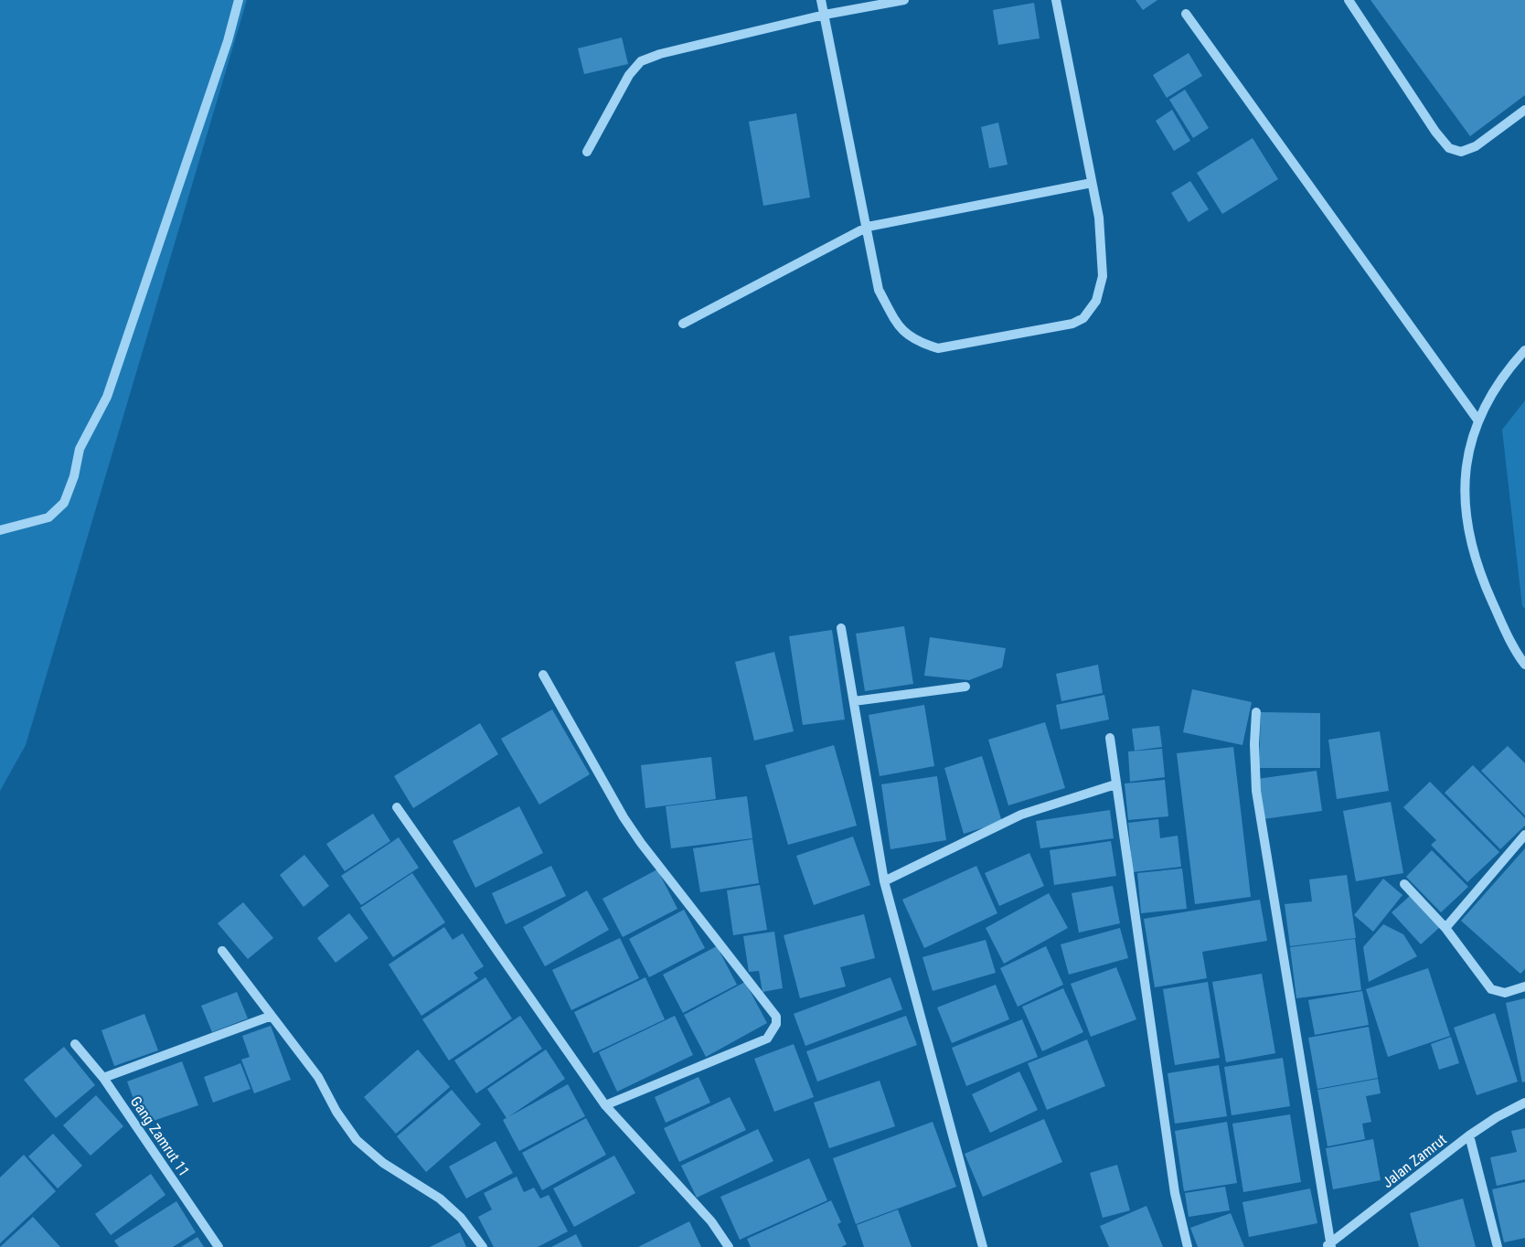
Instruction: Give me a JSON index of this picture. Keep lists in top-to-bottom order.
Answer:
{
  "streets": {
    "street": ["Gang Zamrut 11", "Jalan Zamrut"]
  }
}
